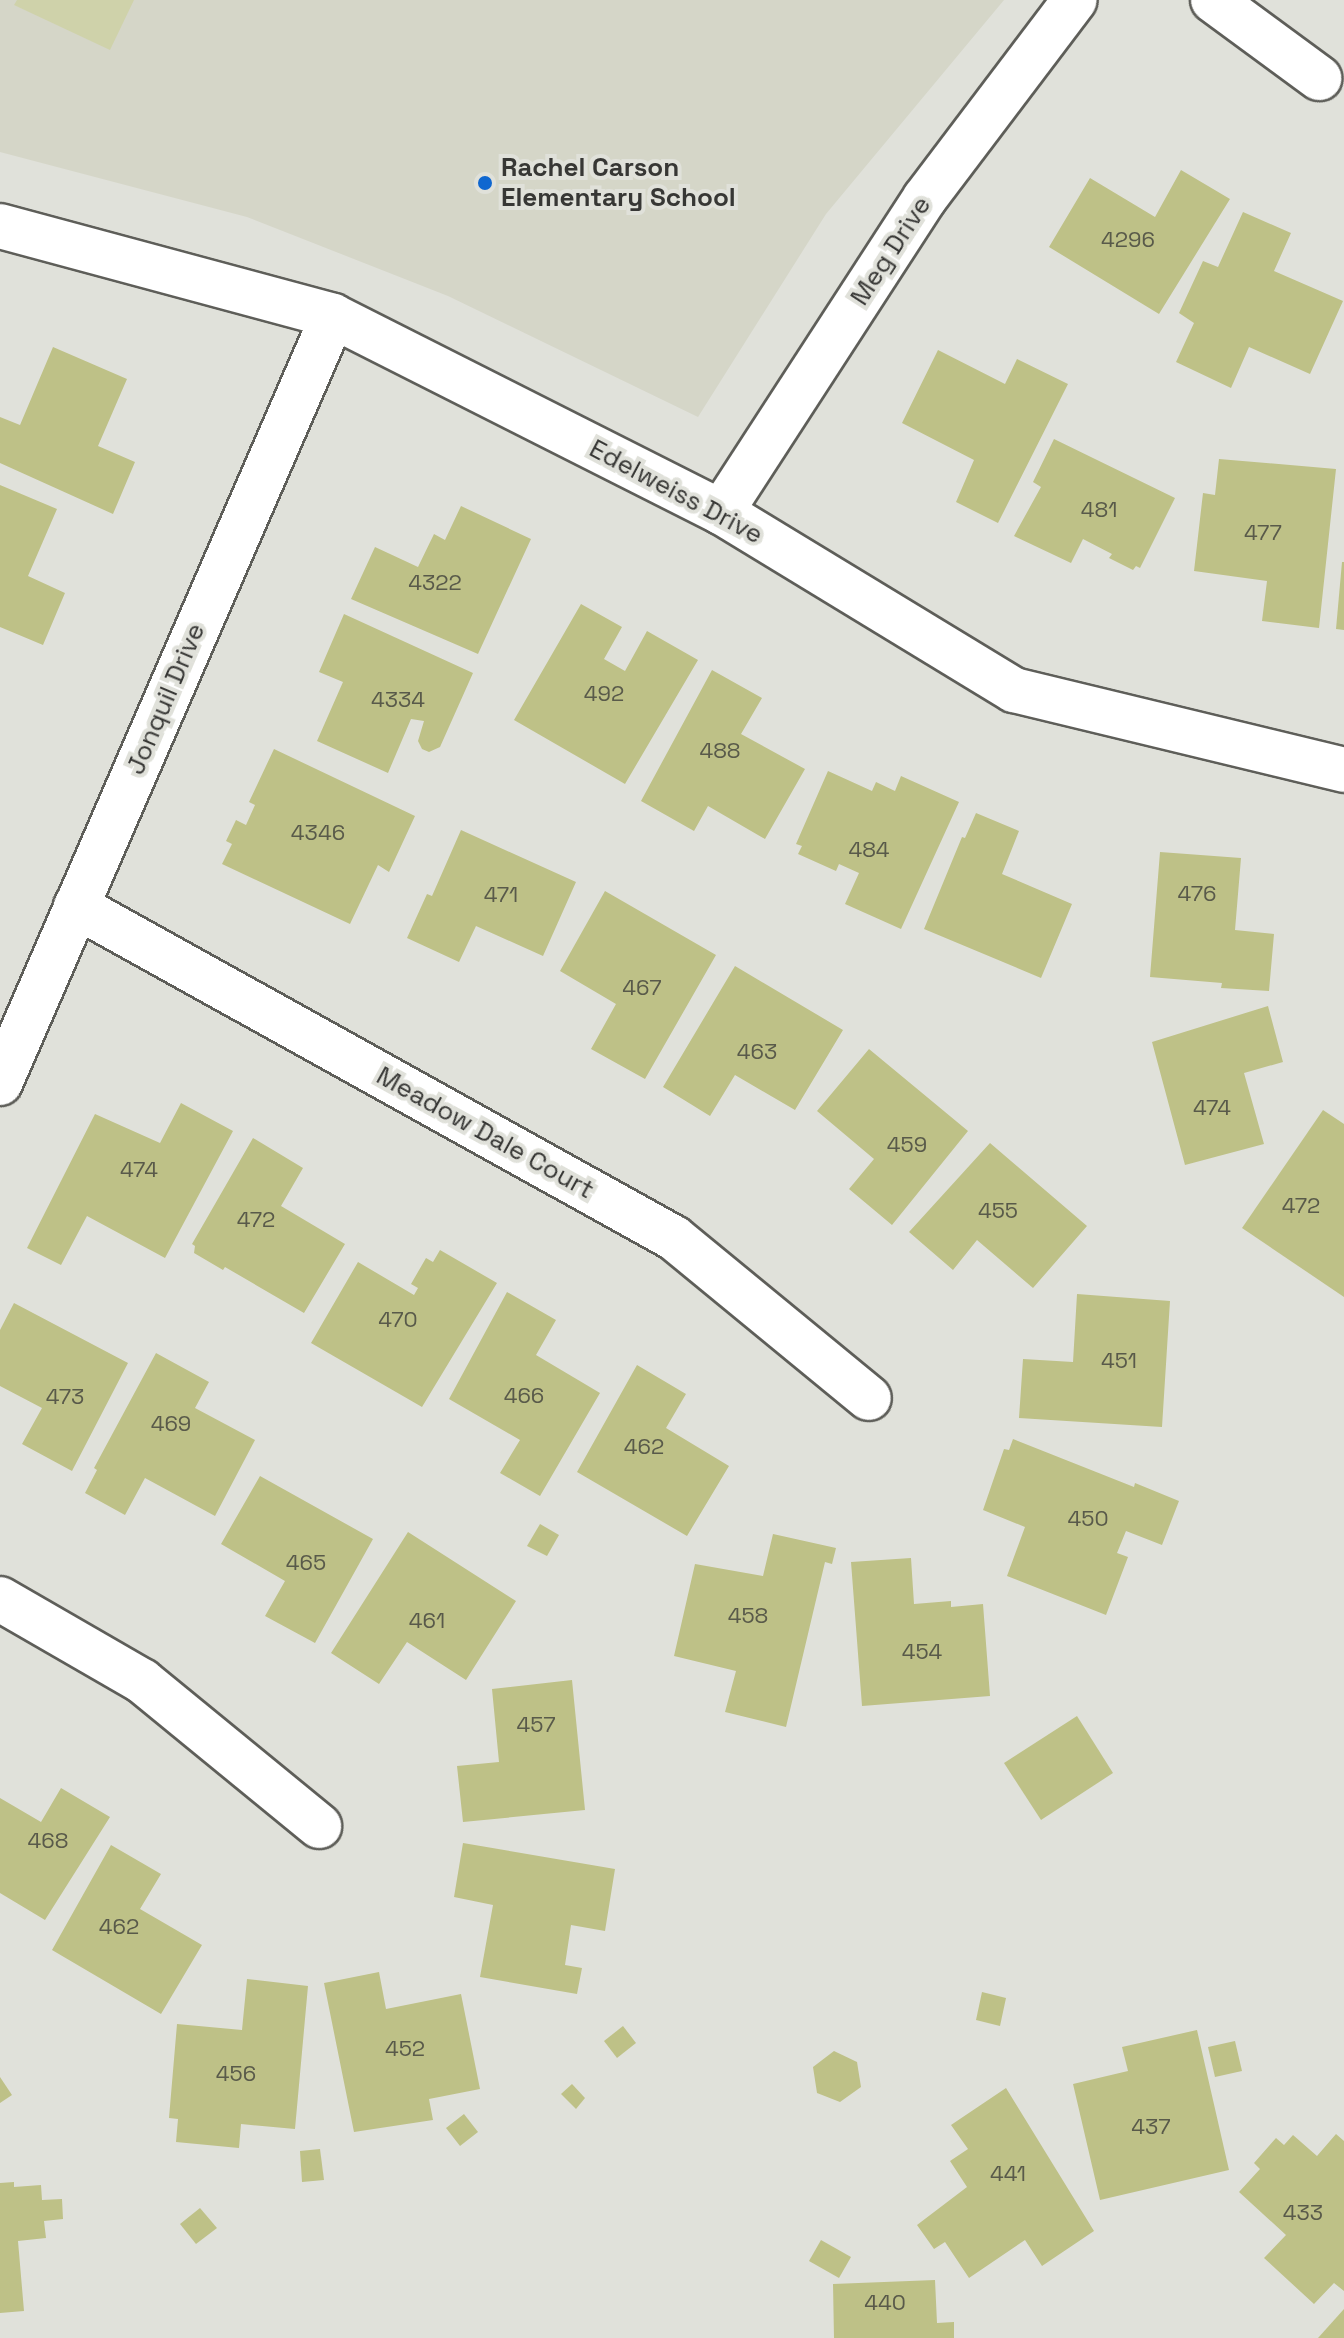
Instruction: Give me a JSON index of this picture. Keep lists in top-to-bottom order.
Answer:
{
  "streets": {
    "street": [
      "Meg Drive",
      "Edelweiss Drive",
      "Jonquil Drive",
      "Meadow Dale Court"
    ]
  },
  "crossings": [
    ["Meg Drive", "Edelweiss Drive"],
    ["Edelweiss Drive", "Jonquil Drive"],
    ["Jonquil Drive", "Meadow Dale Court"]
  ],
  "places": ["Rachel Carson Elementary School"],
  "house_numbers": [
    "4296",
    "481",
    "477",
    "4322",
    "492",
    "4334",
    "488",
    "4346",
    "484",
    "476",
    "471",
    "467",
    "463",
    "474",
    "459",
    "474",
    "472",
    "455",
    "472",
    "470",
    "451",
    "466",
    "473",
    "469",
    "462",
    "450",
    "465",
    "458",
    "461",
    "454",
    "457",
    "468",
    "462",
    "452",
    "456",
    "437",
    "441",
    "433",
    "440"
  ]
}
